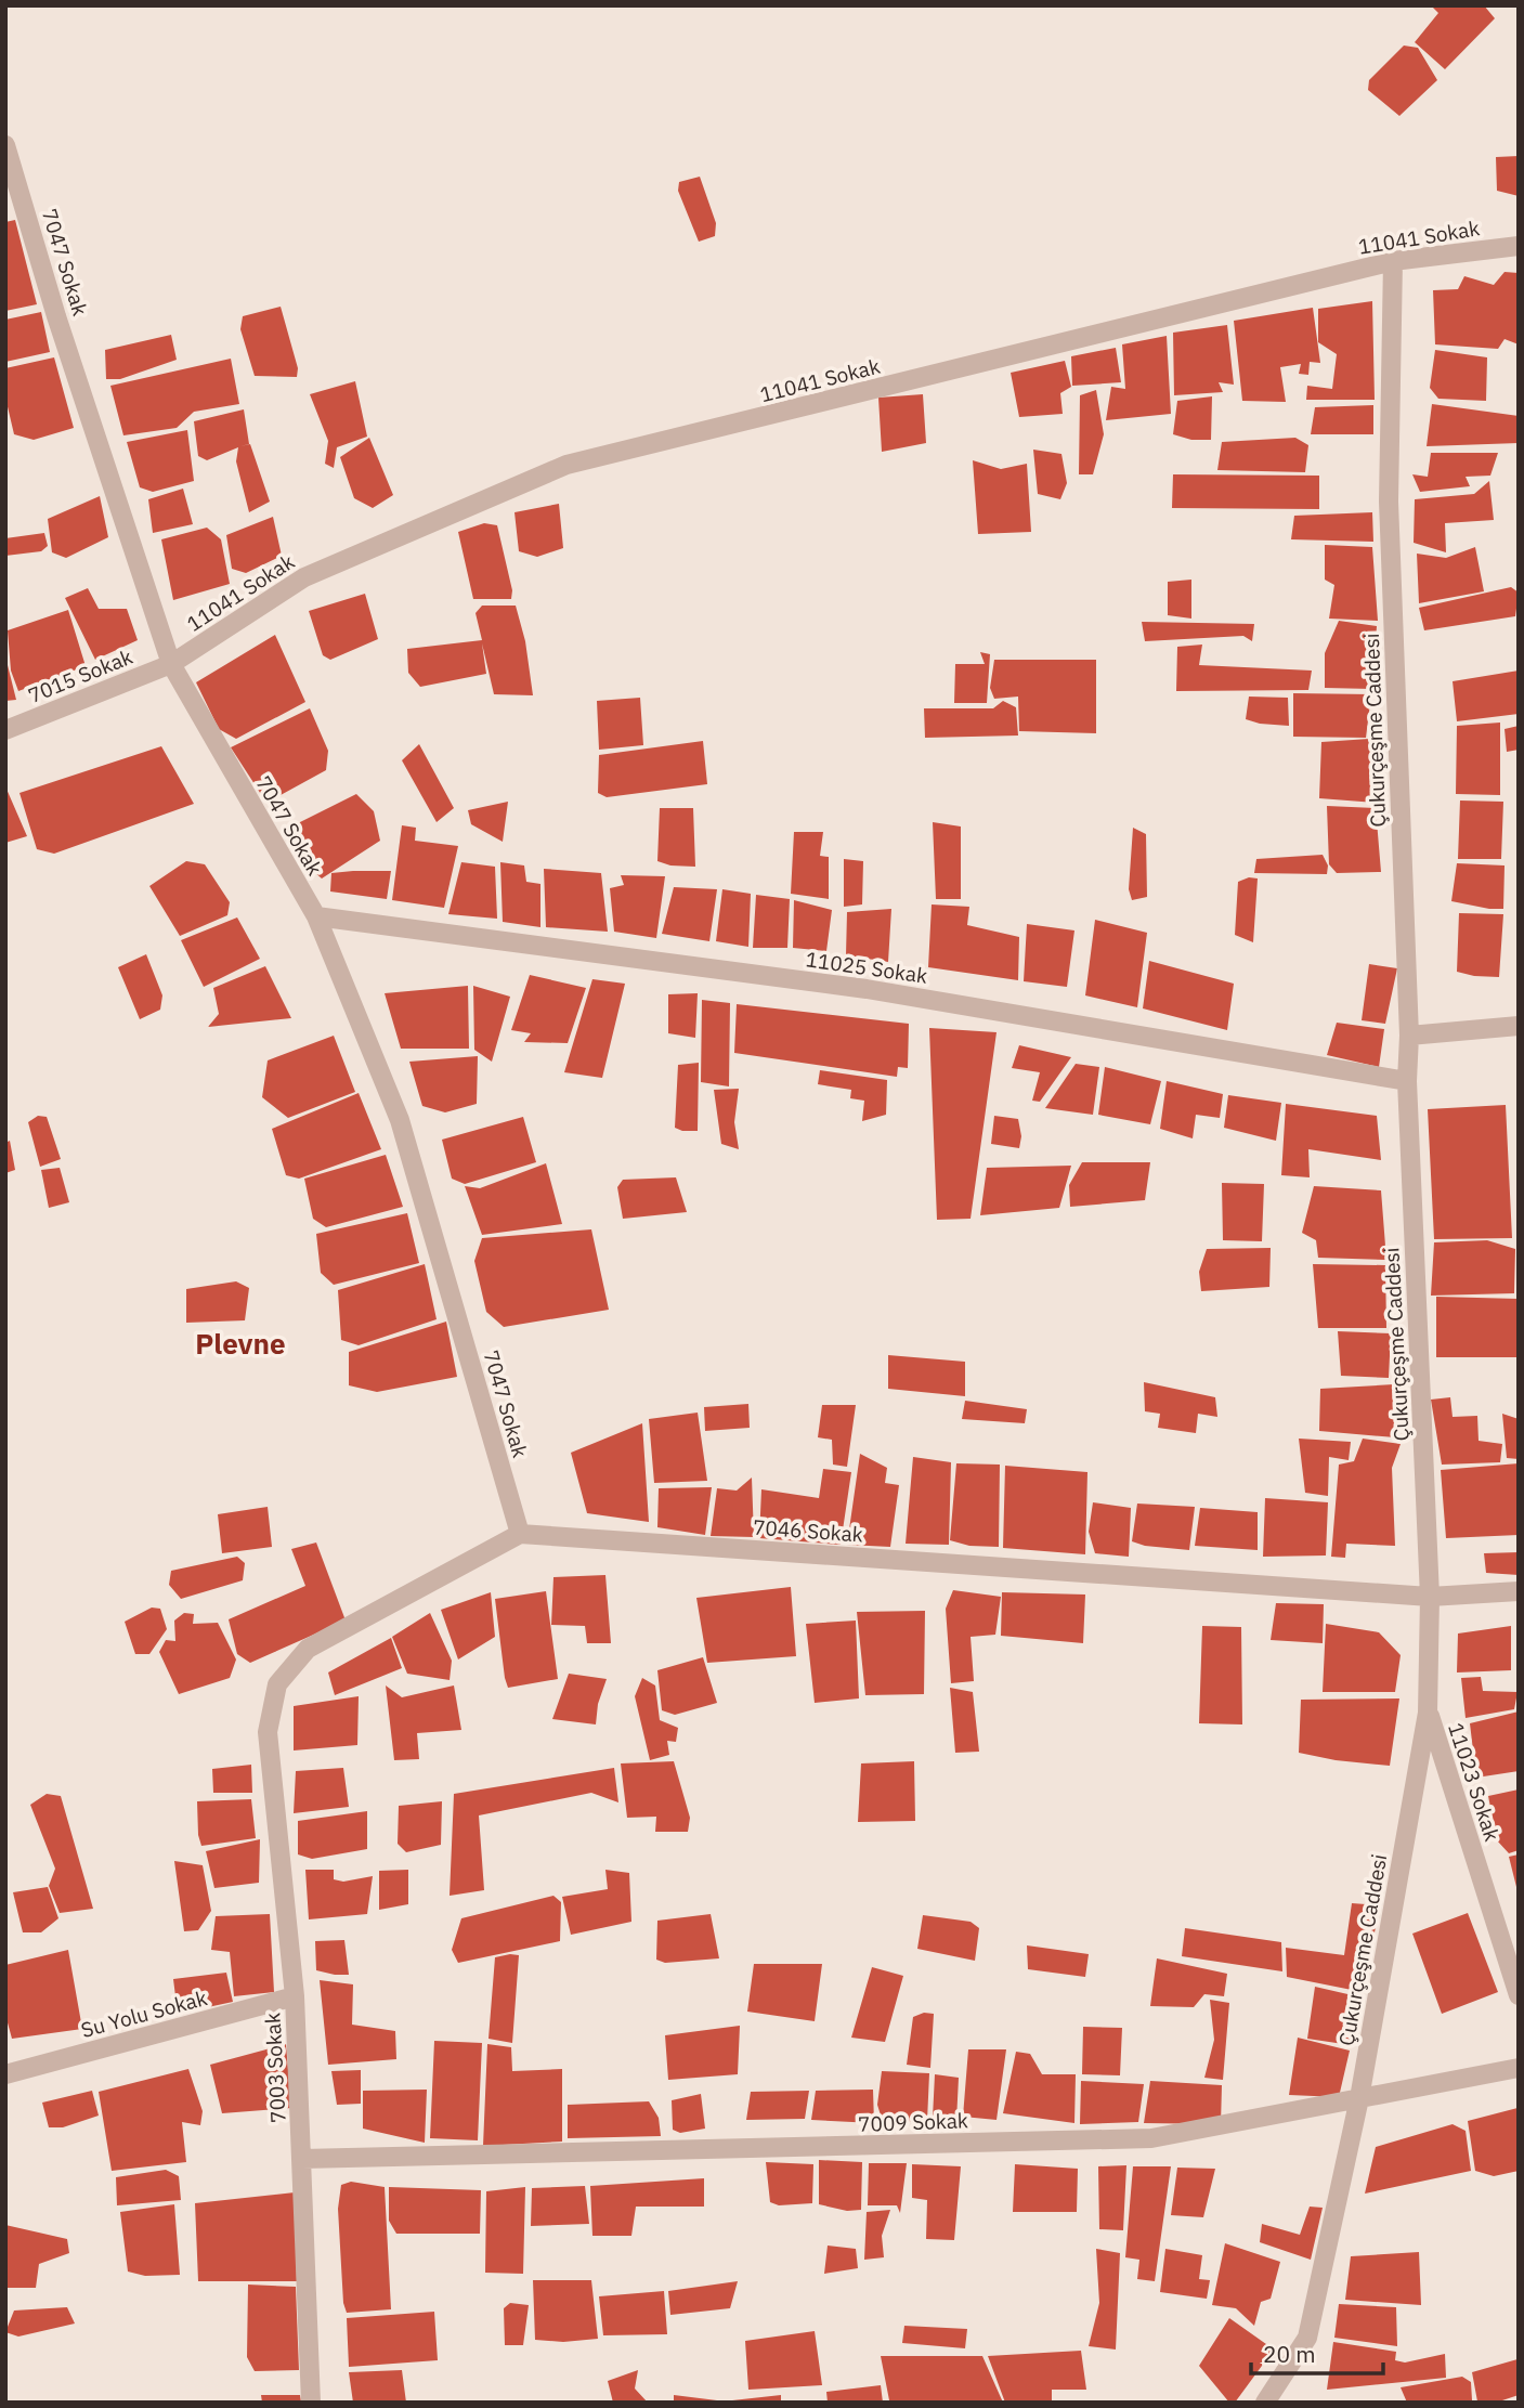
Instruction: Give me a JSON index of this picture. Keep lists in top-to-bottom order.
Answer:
{
  "streets": {
    "street": [
      "11041 Sokak",
      "7047 Sokak",
      "7015 Sokak",
      "Çukurçeşme Caddesi",
      "11025 Sokak",
      "7046 Sokak",
      "11023 Sokak",
      "Su Yolu Sokak",
      "7003 Sokak",
      "7009 Sokak"
    ]
  },
  "crossings": [
    ["11041 Sokak", "7047 Sokak"],
    ["11041 Sokak", "7015 Sokak"],
    ["11041 Sokak", "Çukurçeşme Caddesi"],
    ["7047 Sokak", "7015 Sokak"],
    ["7047 Sokak", "11025 Sokak"],
    ["7047 Sokak", "7046 Sokak"],
    ["7047 Sokak", "7003 Sokak"],
    ["Çukurçeşme Caddesi", "11025 Sokak"],
    ["Çukurçeşme Caddesi", "7046 Sokak"],
    ["Çukurçeşme Caddesi", "11023 Sokak"],
    ["Çukurçeşme Caddesi", "7009 Sokak"],
    ["7046 Sokak", "7003 Sokak"],
    ["Su Yolu Sokak", "7003 Sokak"],
    ["7003 Sokak", "7009 Sokak"]
  ],
  "districts": ["Plevne"],
  "scale_bar": "20 m"
}
